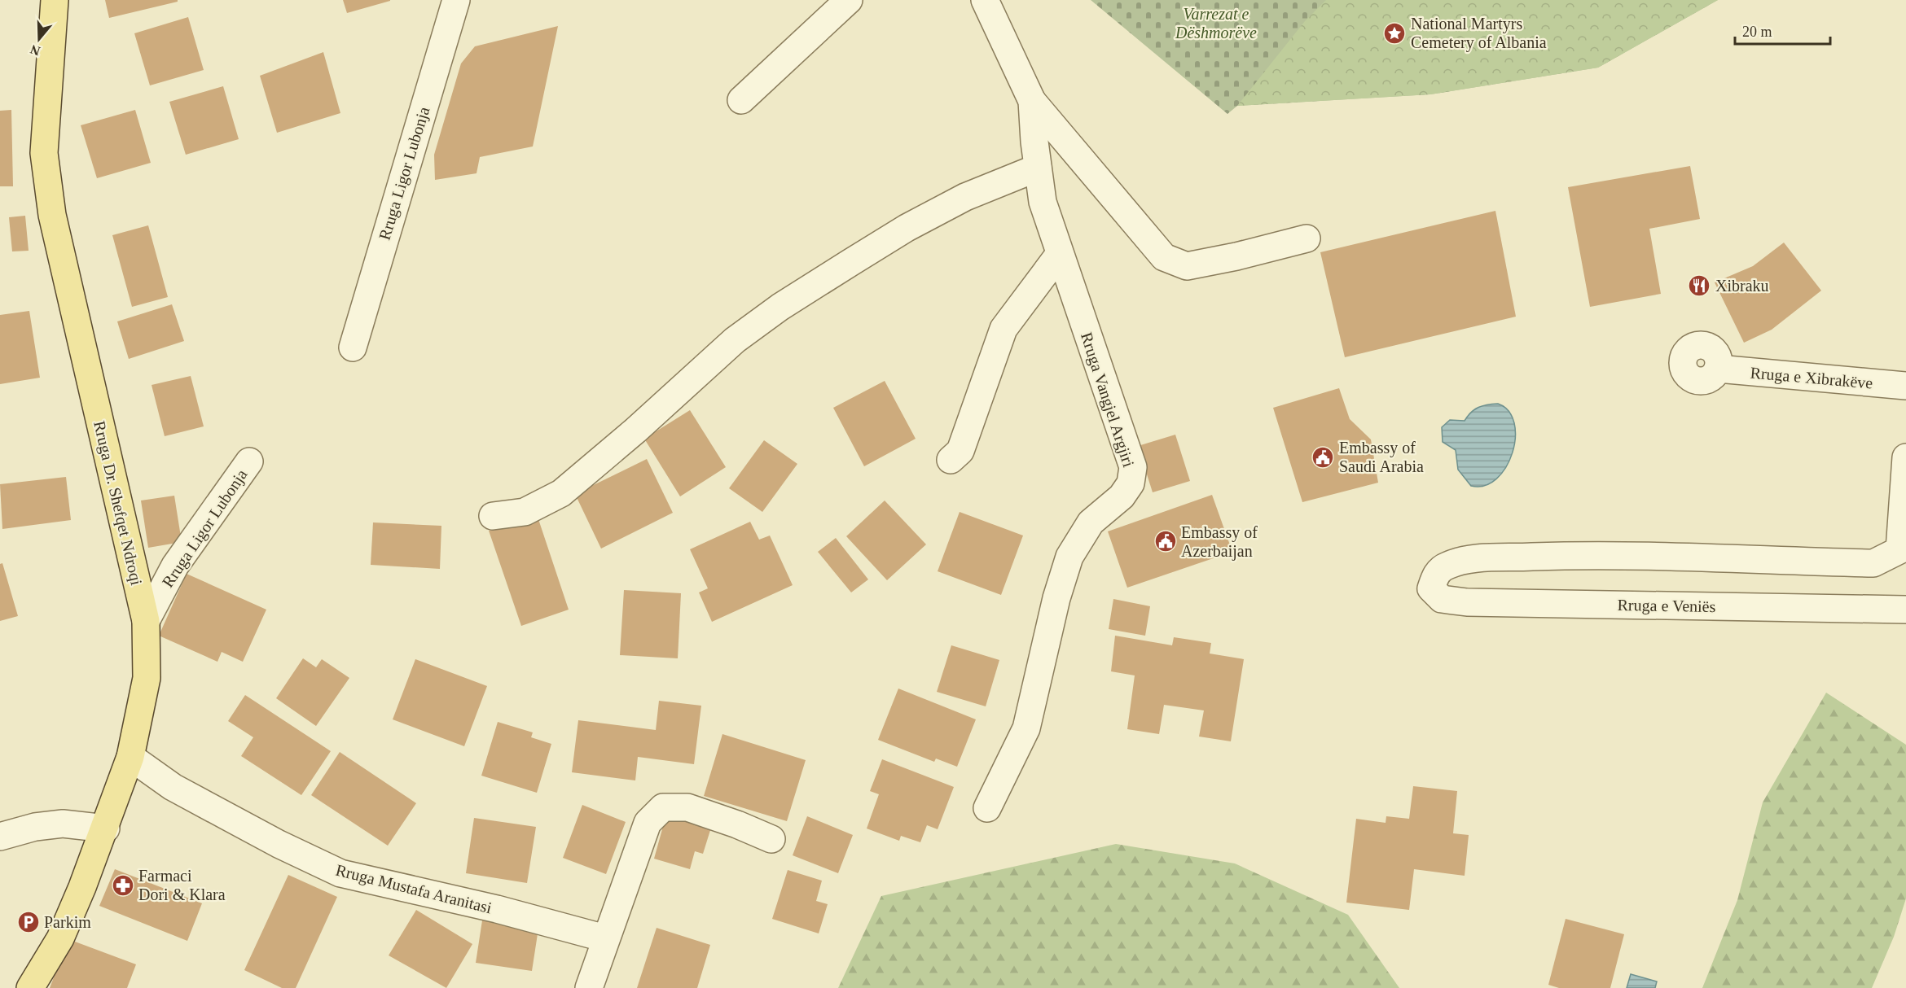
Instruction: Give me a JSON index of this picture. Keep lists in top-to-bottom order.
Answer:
{
  "streets": {
    "main road": ["Rruga Dr. Shefqet Ndroqi"],
    "street": [
      "Rruga Ligor Lubonja",
      "Rruga e Xibrakëve",
      "Rruga Vangjel Argjiri",
      "Rruga e Veniës",
      "Rruga Mustafa Aranitasi"
    ]
  },
  "crossings": [
    ["Rruga Ligor Lubonja", "Rruga Dr. Shefqet Ndroqi"],
    ["Rruga Dr. Shefqet Ndroqi", "Rruga Mustafa Aranitasi"]
  ],
  "parks": ["Varrezat e Dëshmorëve"],
  "places": {
    "place": ["National Martyrs Cemetery of Albania"],
    "restaurant": ["Xibraku"],
    "public building": ["Embassy of Saudi Arabia", "Embassy of Azerbaijan"],
    "pharmacy": ["Farmaci Dori & Klara"],
    "parking": ["Parkim"]
  },
  "scale_bar": "20 m",
  "north": "bottom"
}
